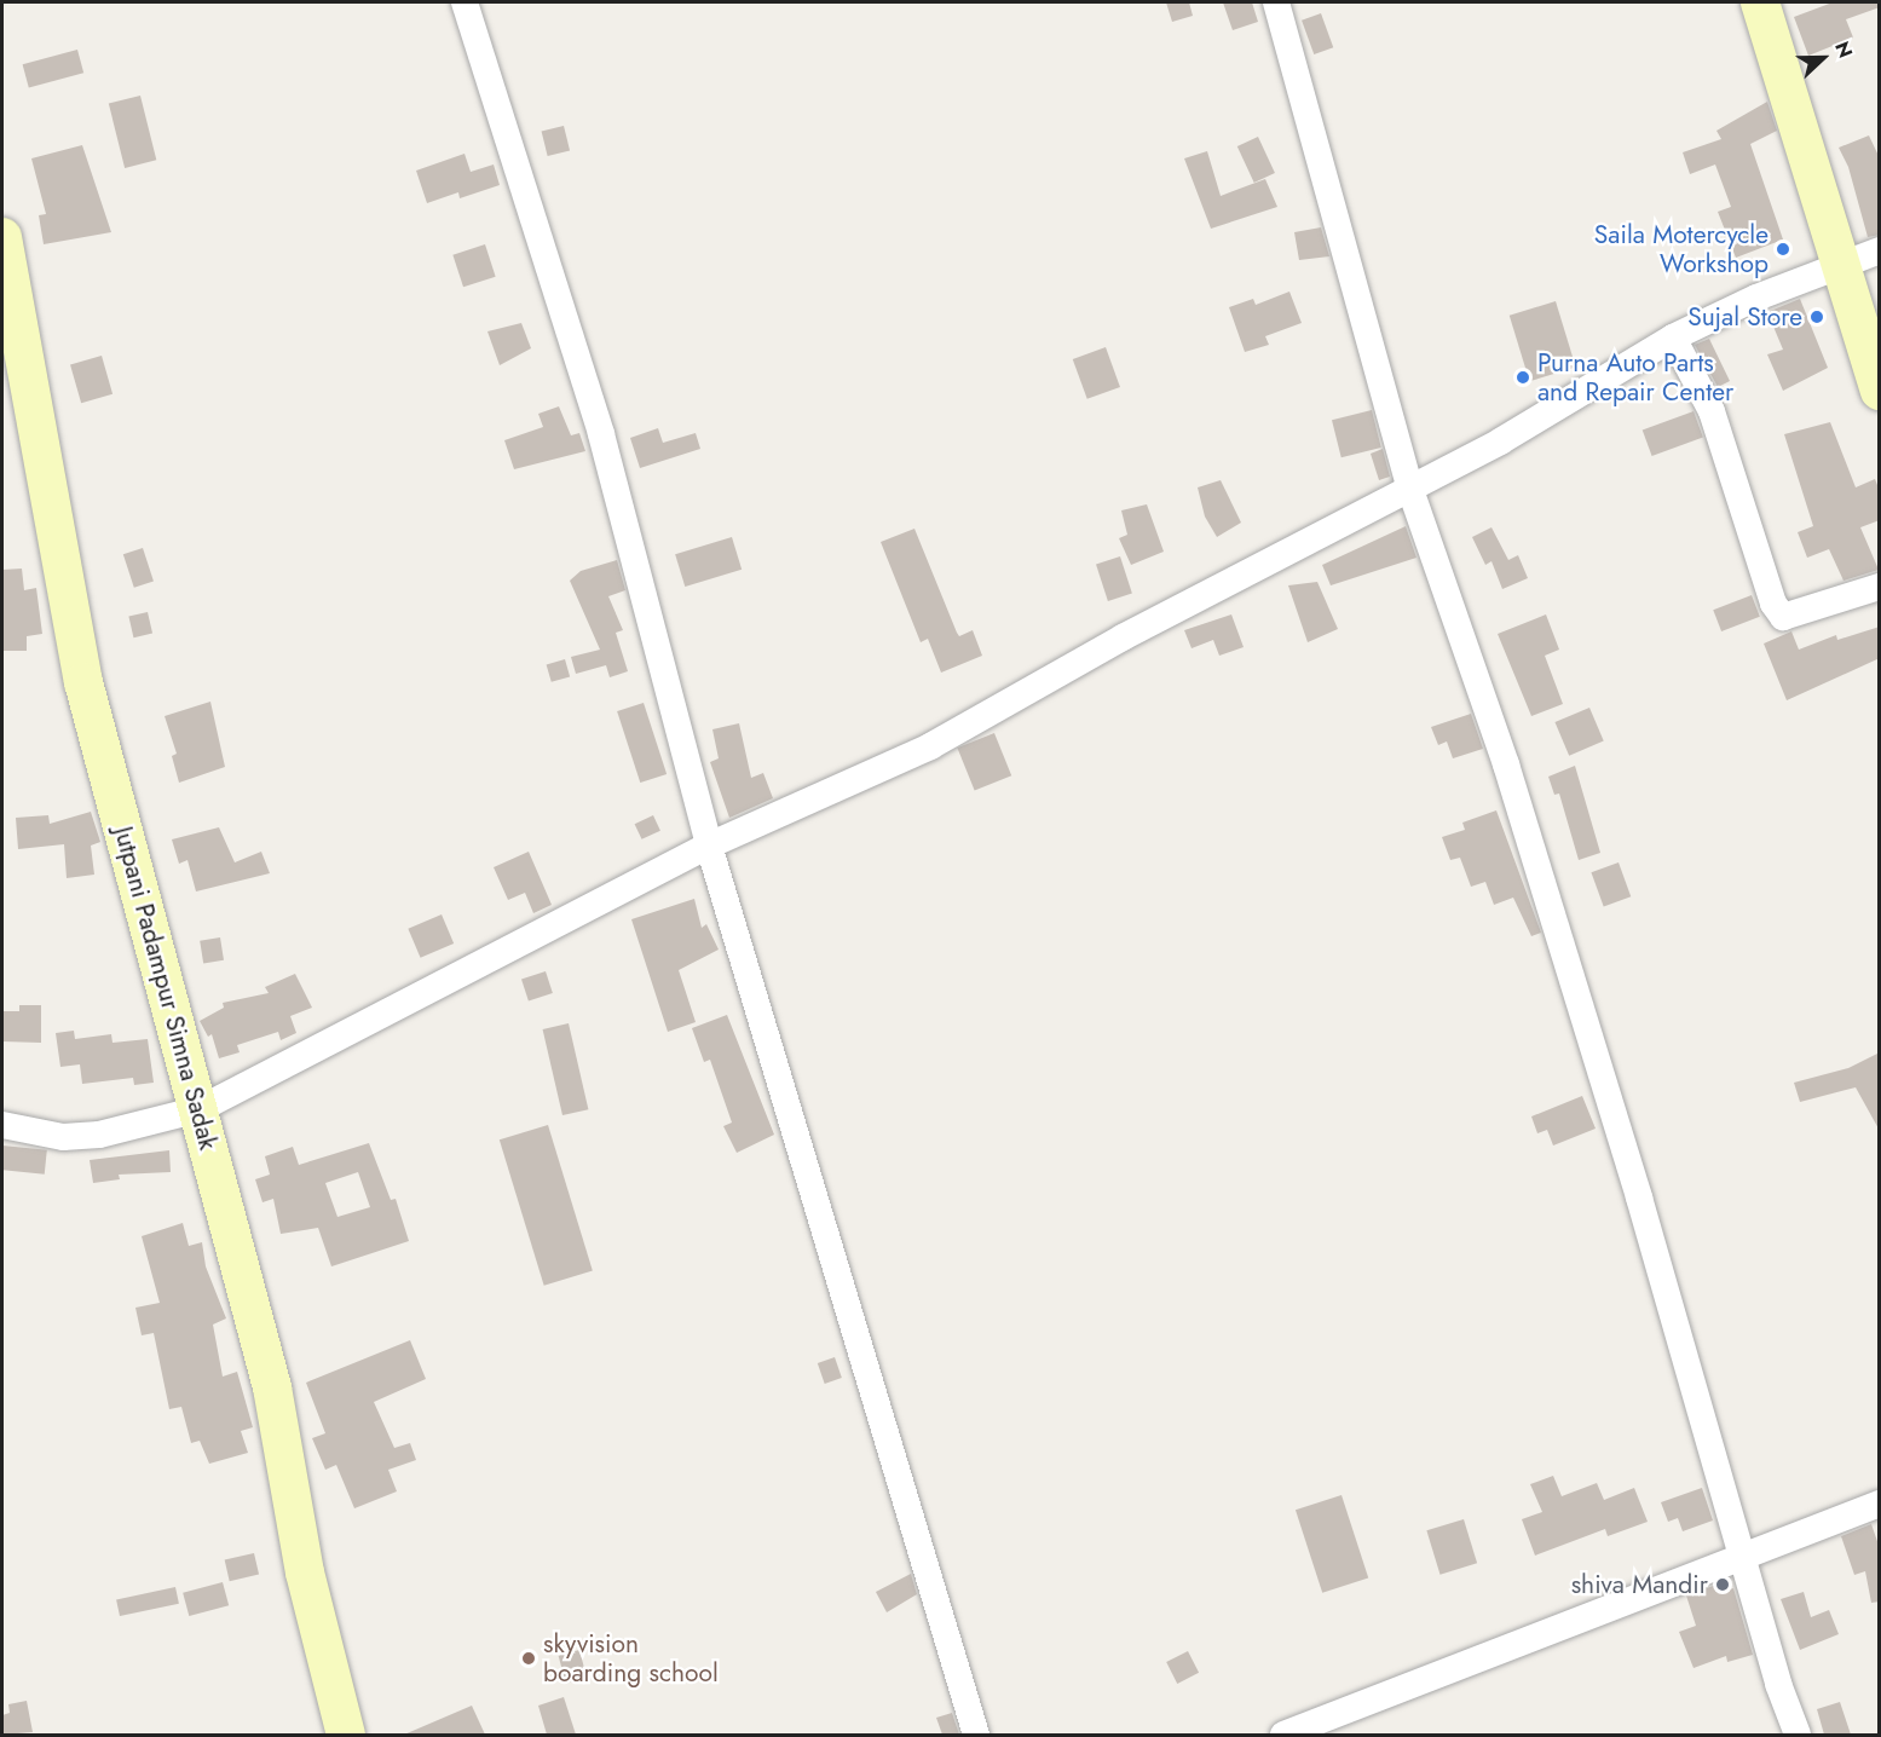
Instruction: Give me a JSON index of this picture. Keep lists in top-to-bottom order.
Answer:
{
  "streets": {
    "street": ["Jutpani Padampur Simna Sadak"]
  },
  "places": [
    "Saila Motercycle Workshop",
    "Sujal Store",
    "Purna Auto Parts and Repair Center",
    "shiva Mandir",
    "skyvision boarding school"
  ],
  "north": "right"
}
